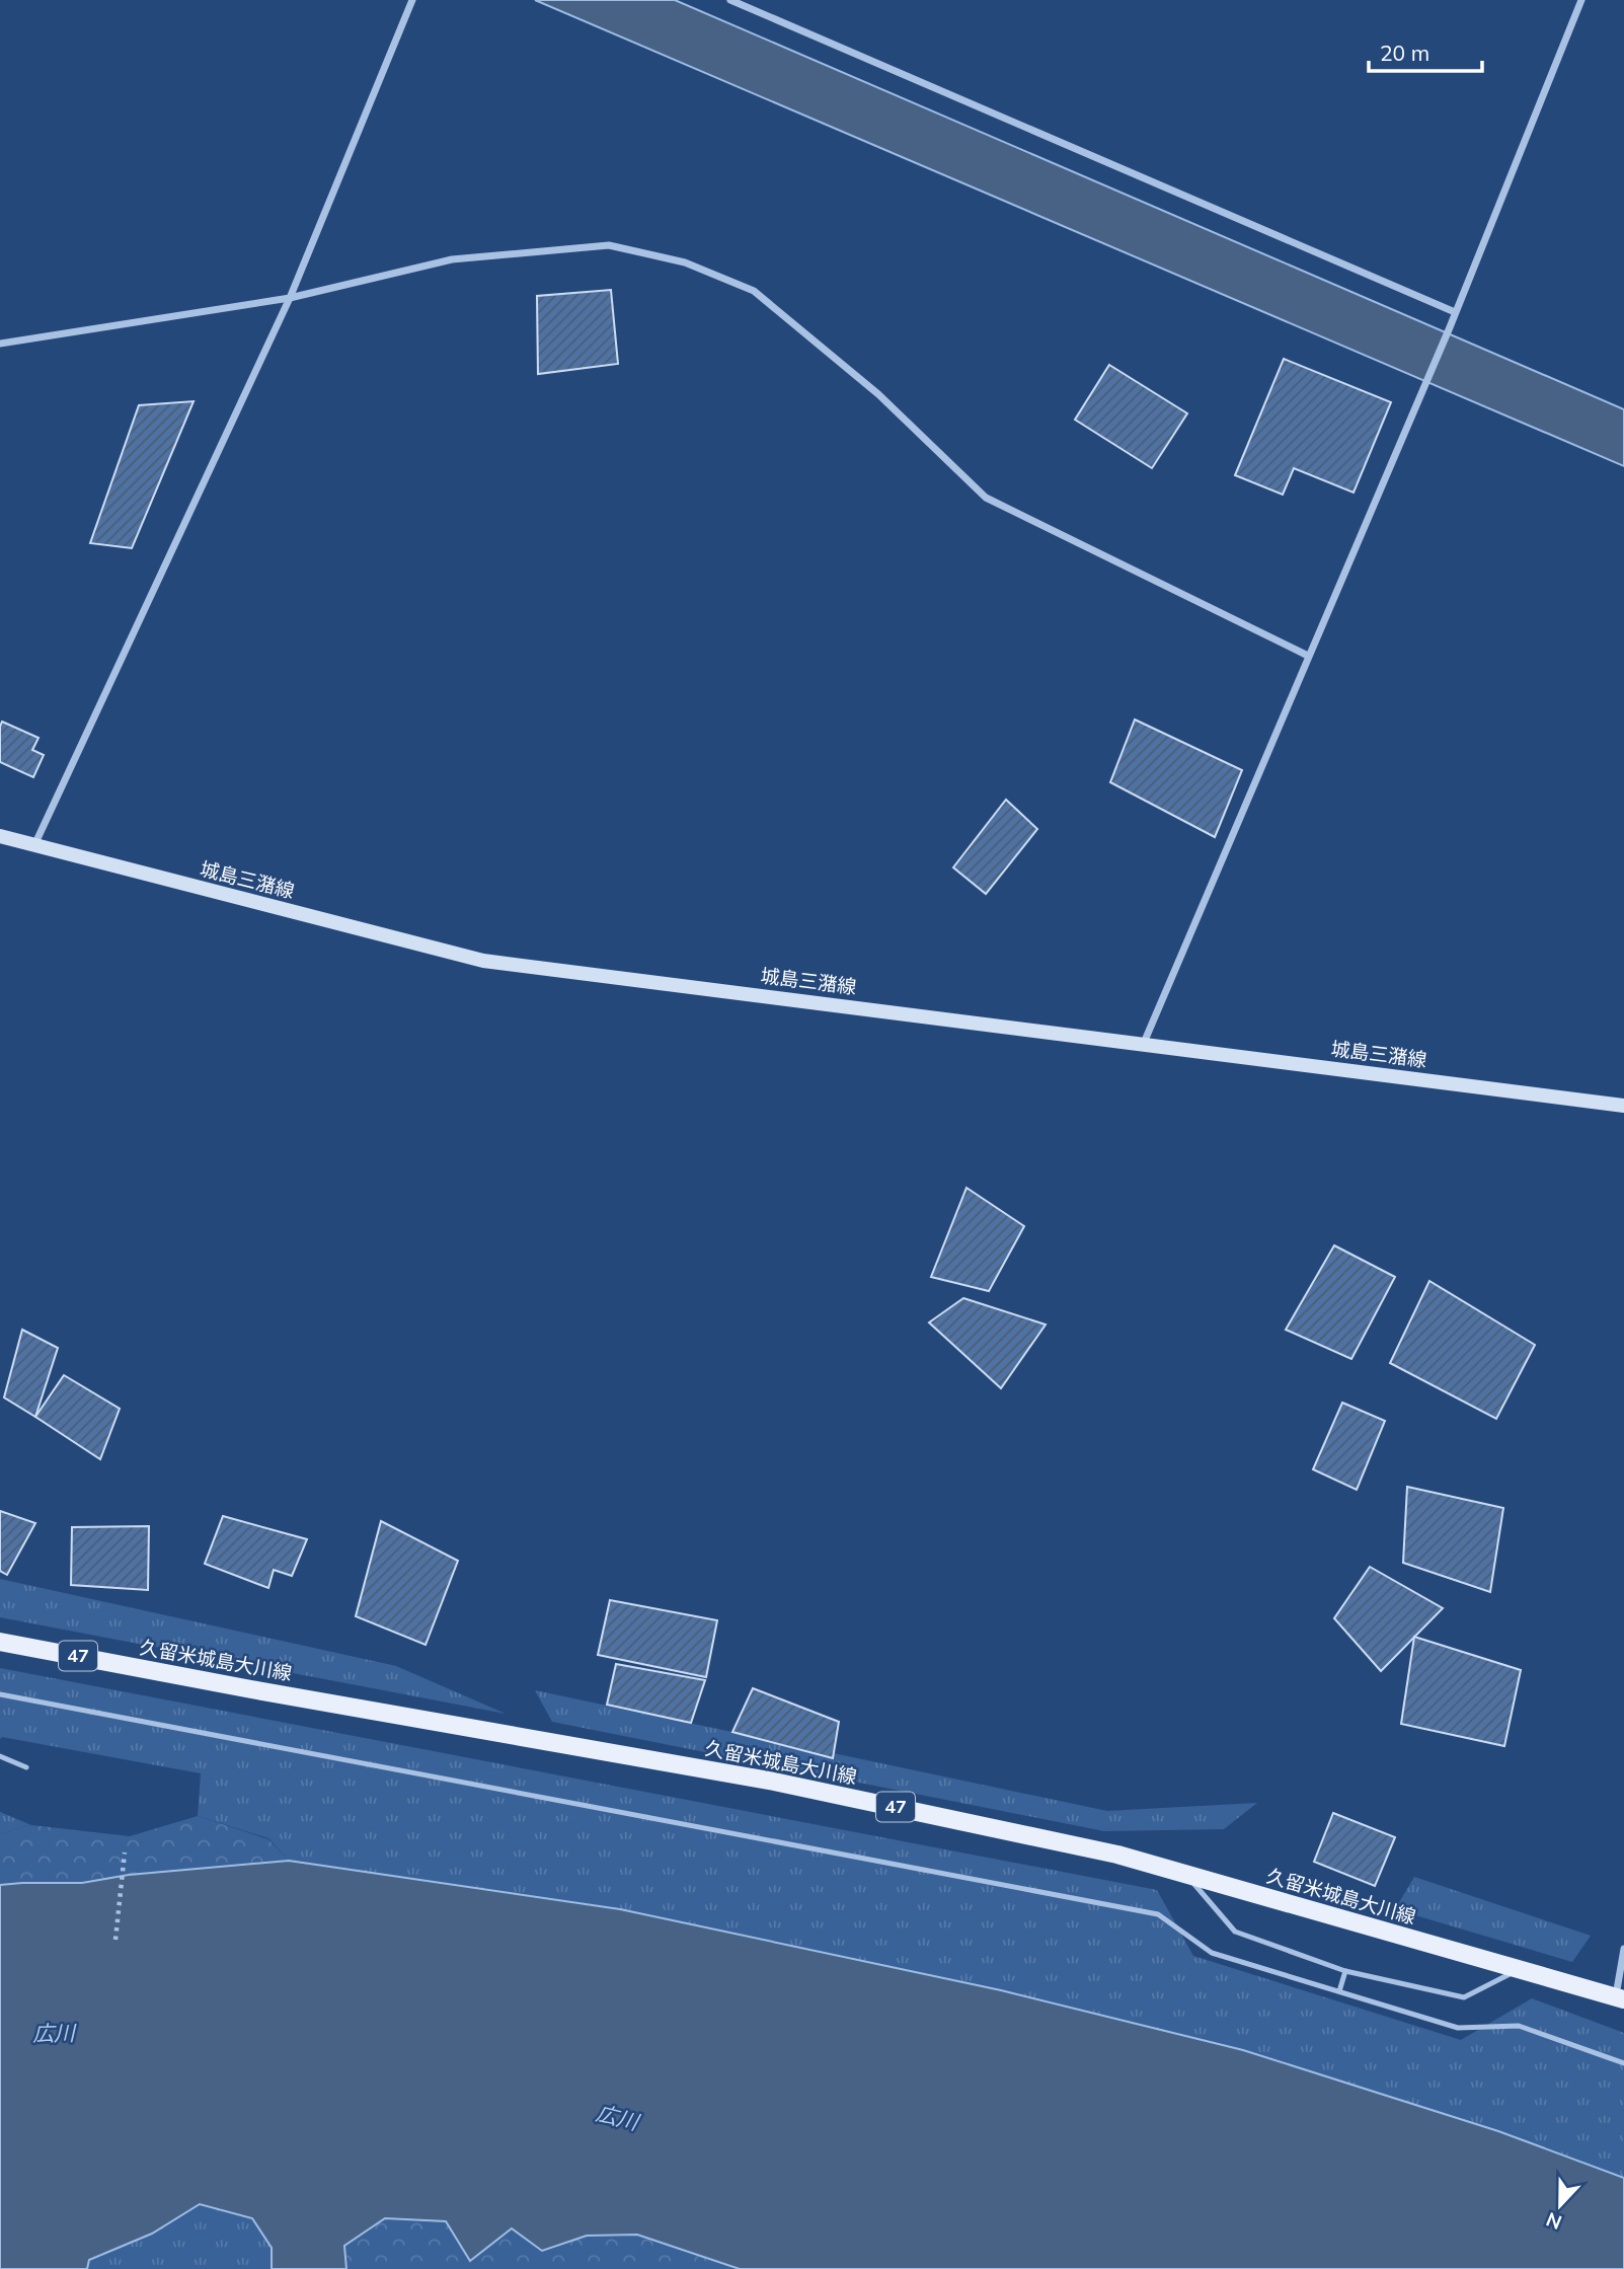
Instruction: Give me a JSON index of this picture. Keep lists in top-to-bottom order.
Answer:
{
  "streets": {
    "main road": ["城島三潴線", "47", "久留米城島大川線"]
  },
  "water": ["広川"],
  "scale_bar": "20 m",
  "north": "bottom"
}
